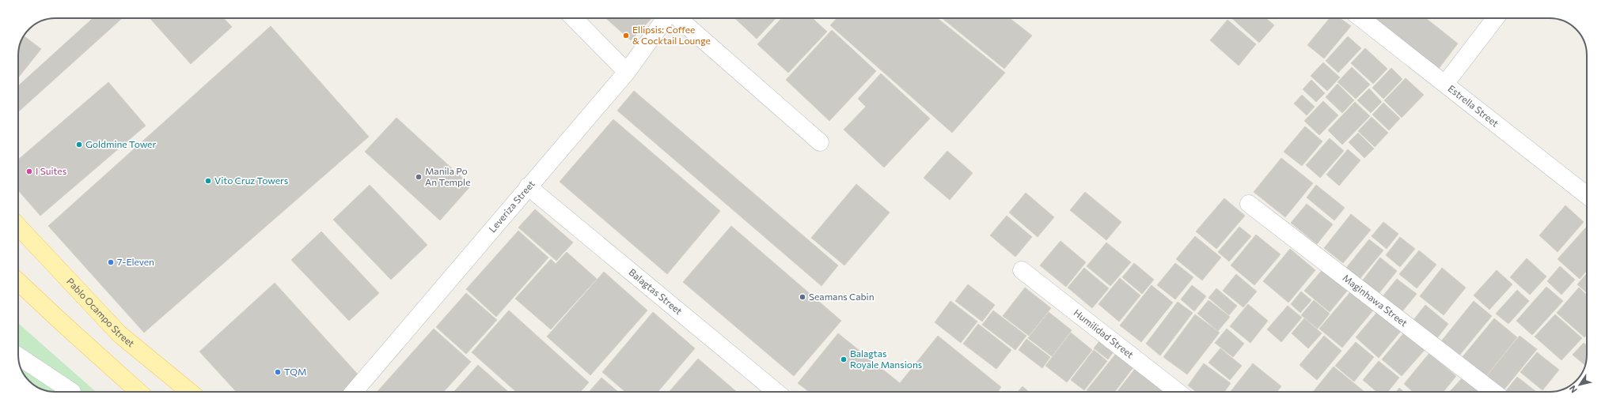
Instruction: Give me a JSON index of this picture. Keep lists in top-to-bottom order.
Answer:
{
  "streets": {
    "main road": ["Pablo Ocampo Street"],
    "street": [
      "Estrella Street",
      "Leveriza Street",
      "Balagtas Street",
      "Maginhawa Street",
      "Humilidad Street"
    ]
  },
  "crossings": [
    ["Leveriza Street", "Balagtas Street"]
  ],
  "places": [
    "Ellipsis: Coffee & Cocktail Lounge",
    "Goldmine Tower",
    "I Suites",
    "Manila Po An Temple",
    "Vito Cruz Towers",
    "7-Eleven",
    "Seamans Cabin",
    "Balagtas Royale Mansions",
    "TQM"
  ],
  "north": "bottom left"
}
